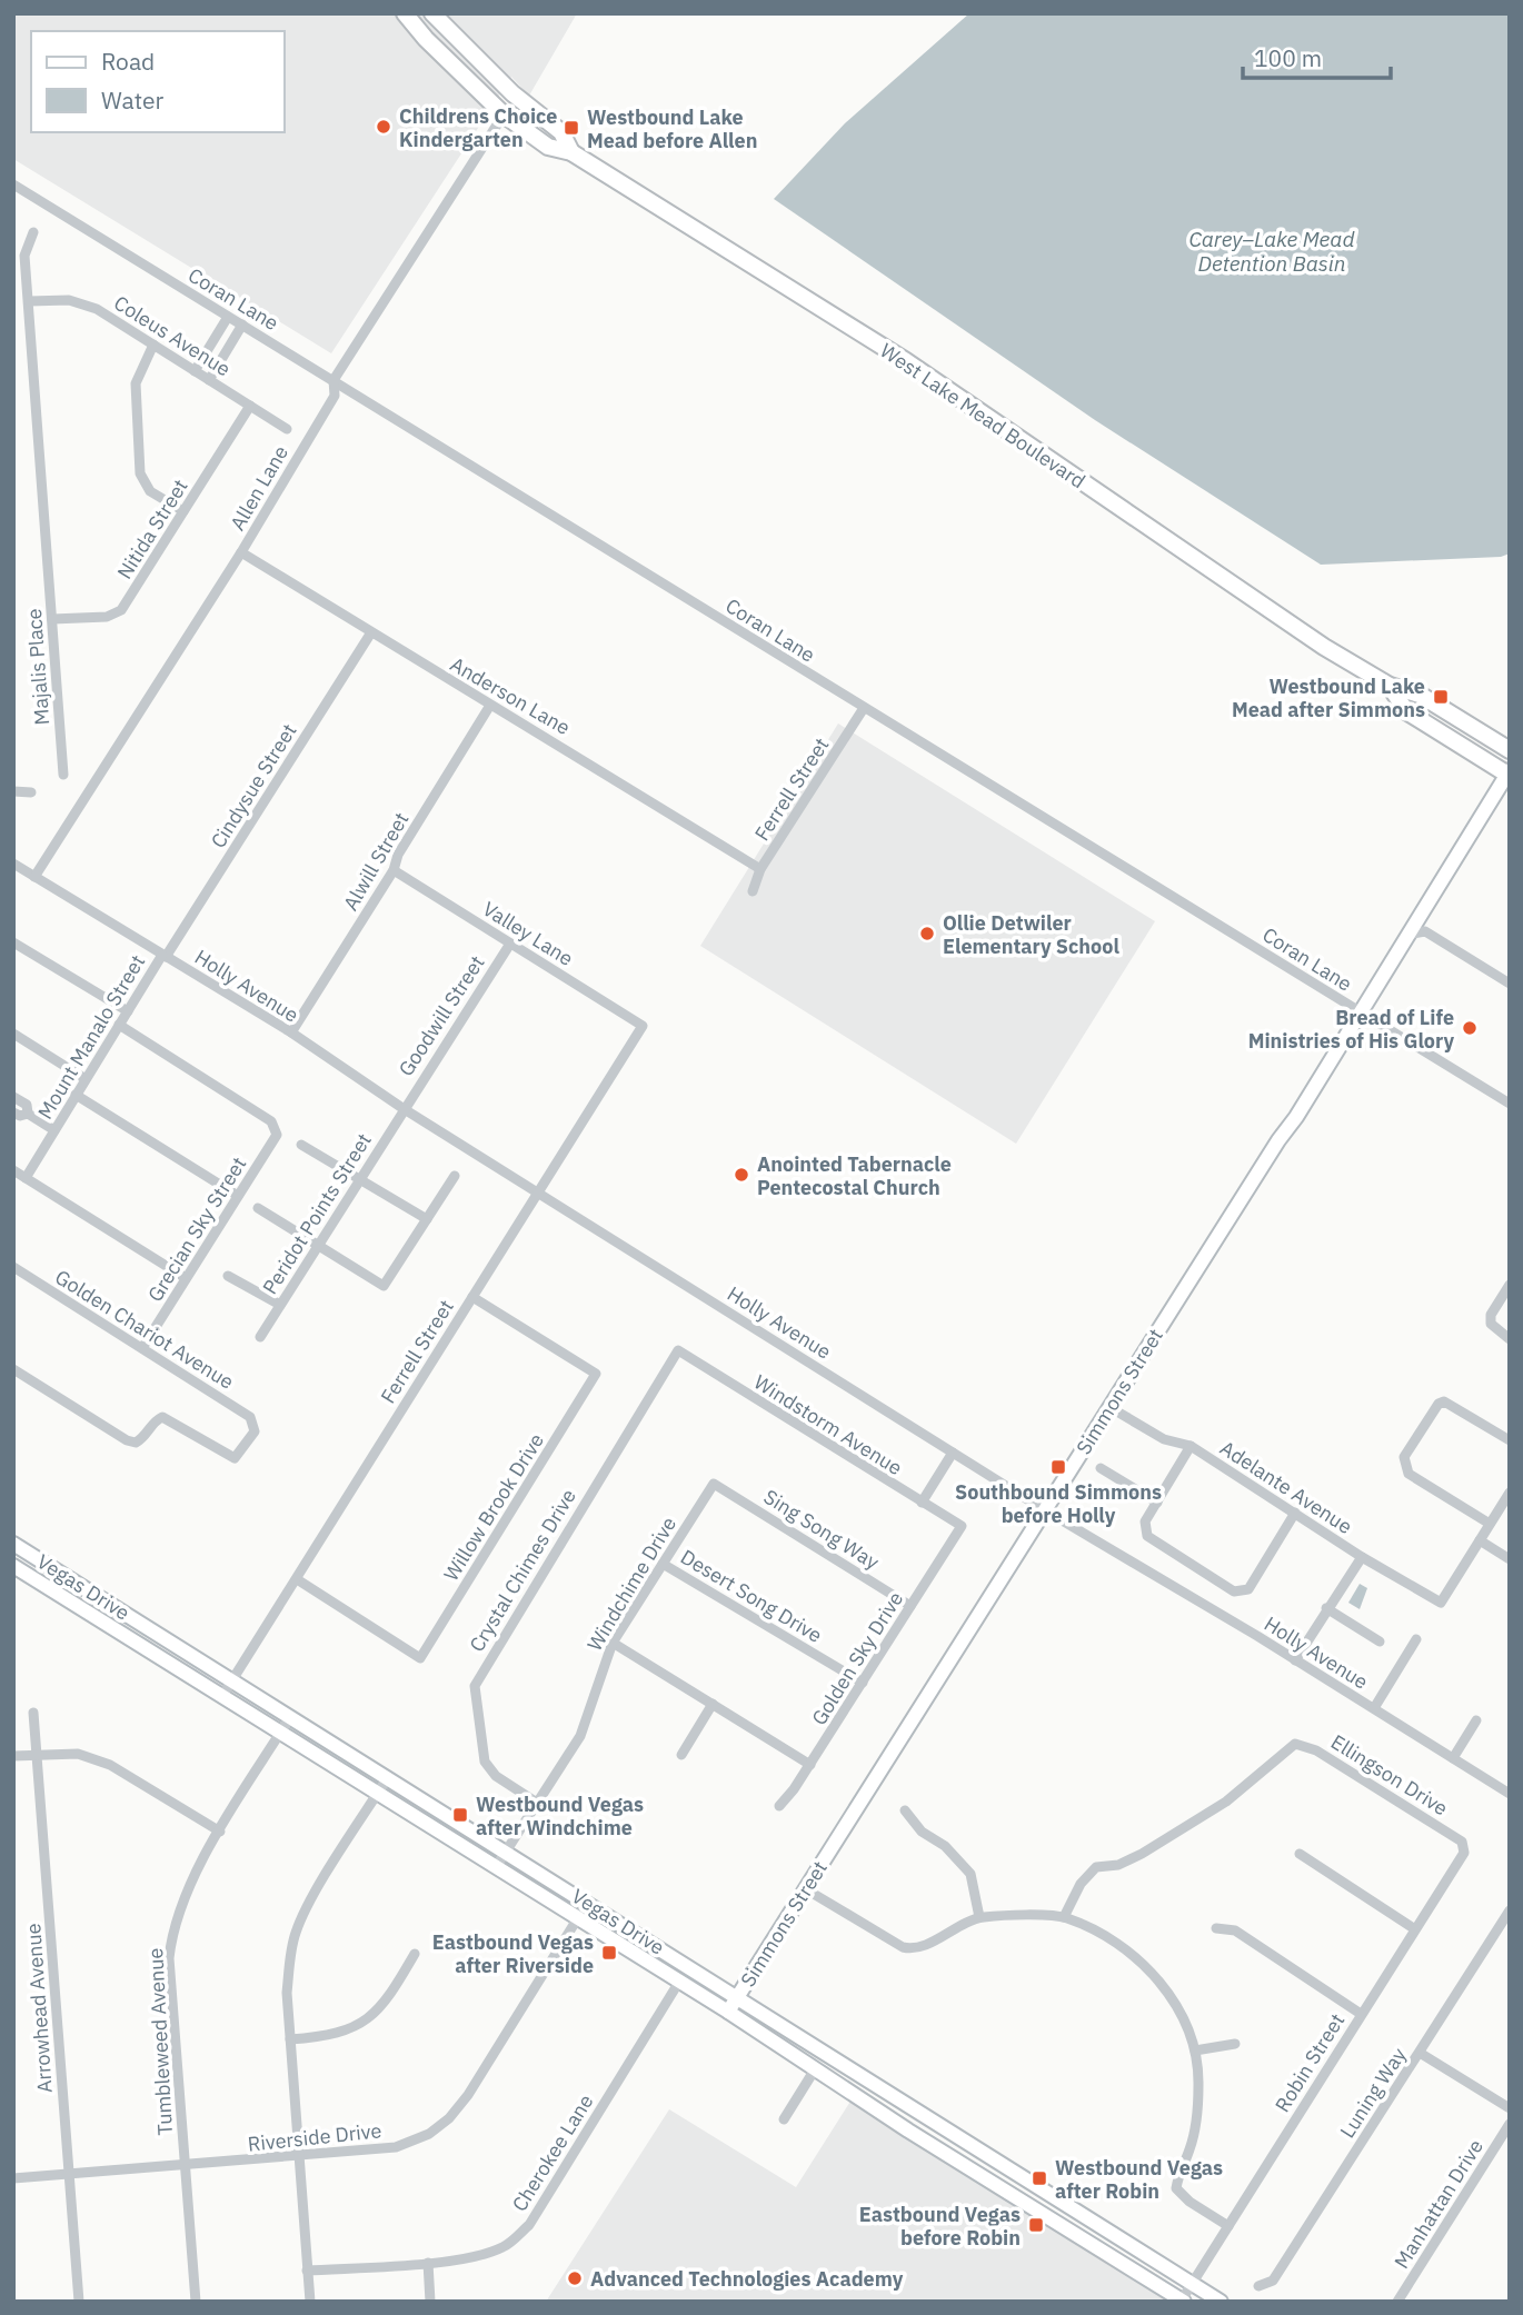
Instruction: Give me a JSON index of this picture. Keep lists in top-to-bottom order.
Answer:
{
  "streets": {
    "main road": ["West Lake Mead Boulevard", "Simmons Street", "Vegas Drive"],
    "street": [
      "Coran Lane",
      "Coleus Avenue",
      "Allen Lane",
      "Nitida Street",
      "Majalis Place",
      "Anderson Lane",
      "Cindysue Street",
      "Ferrell Street",
      "Alwill Street",
      "Valley Lane",
      "Holly Avenue",
      "Goodwill Street",
      "Mount Manalo Street",
      "Peridot Points Street",
      "Grecian Sky Street",
      "Golden Chariot Avenue",
      "Windstorm Avenue",
      "Adelante Avenue",
      "Willow Brook Drive",
      "Sing Song Way",
      "Crystal Chimes Drive",
      "Windchime Drive",
      "Desert Song Drive",
      "Golden Sky Drive",
      "Ellingson Drive",
      "Arrowhead Avenue",
      "Tumbleweed Avenue",
      "Robin Street",
      "Luning Way",
      "Riverside Drive",
      "Cherokee Lane",
      "Manhattan Drive"
    ]
  },
  "crossings": [
    ["Coran Lane", "Allen Lane"],
    ["Coran Lane", "Ferrell Street"],
    ["Coran Lane", "Simmons Street"],
    ["Coleus Avenue", "Nitida Street"],
    ["Coleus Avenue", "Majalis Place"],
    ["West Lake Mead Boulevard", "Allen Lane"],
    ["West Lake Mead Boulevard", "Simmons Street"],
    ["Allen Lane", "Anderson Lane"],
    ["Allen Lane", "Holly Avenue"],
    ["Nitida Street", "Majalis Place"],
    ["Anderson Lane", "Cindysue Street"],
    ["Anderson Lane", "Ferrell Street"],
    ["Anderson Lane", "Alwill Street"],
    ["Cindysue Street", "Holly Avenue"],
    ["Cindysue Street", "Mount Manalo Street"],
    ["Ferrell Street", "Valley Lane"],
    ["Ferrell Street", "Holly Avenue"],
    ["Ferrell Street", "Willow Brook Drive"],
    ["Ferrell Street", "Vegas Drive"],
    ["Alwill Street", "Valley Lane"],
    ["Alwill Street", "Holly Avenue"],
    ["Valley Lane", "Goodwill Street"],
    ["Holly Avenue", "Goodwill Street"],
    ["Holly Avenue", "Mount Manalo Street"],
    ["Holly Avenue", "Peridot Points Street"],
    ["Holly Avenue", "Simmons Street"],
    ["Goodwill Street", "Peridot Points Street"],
    ["Mount Manalo Street", "Grecian Sky Street"],
    ["Grecian Sky Street", "Golden Chariot Avenue"],
    ["Simmons Street", "Adelante Avenue"],
    ["Simmons Street", "Vegas Drive"],
    ["Windstorm Avenue", "Crystal Chimes Drive"],
    ["Windstorm Avenue", "Golden Sky Drive"],
    ["Sing Song Way", "Windchime Drive"],
    ["Sing Song Way", "Golden Sky Drive"],
    ["Crystal Chimes Drive", "Windchime Drive"],
    ["Windchime Drive", "Vegas Drive"],
    ["Windchime Drive", "Desert Song Drive"],
    ["Vegas Drive", "Tumbleweed Avenue"],
    ["Vegas Drive", "Robin Street"],
    ["Vegas Drive", "Riverside Drive"],
    ["Vegas Drive", "Cherokee Lane"],
    ["Desert Song Drive", "Golden Sky Drive"],
    ["Ellingson Drive", "Robin Street"],
    ["Arrowhead Avenue", "Riverside Drive"],
    ["Tumbleweed Avenue", "Riverside Drive"]
  ],
  "water": ["Carey–Lake Mead Detention Basin"],
  "places": {
    "other": [
      "Childrens Choice Kindergarten",
      "Ollie Detwiler Elementary School",
      "Bread of Life Ministries of His Glory",
      "Anointed Tabernacle Pentecostal Church",
      "Advanced Technologies Academy"
    ],
    "transit": [
      "Westbound Lake Mead before Allen",
      "Westbound Lake Mead after Simmons",
      "Southbound Simmons before Holly",
      "Westbound Vegas after Windchime",
      "Eastbound Vegas after Riverside",
      "Westbound Vegas after Robin",
      "Eastbound Vegas before Robin"
    ]
  },
  "legend": ["Road", "Water"],
  "scale_bar": "100 m"
}
